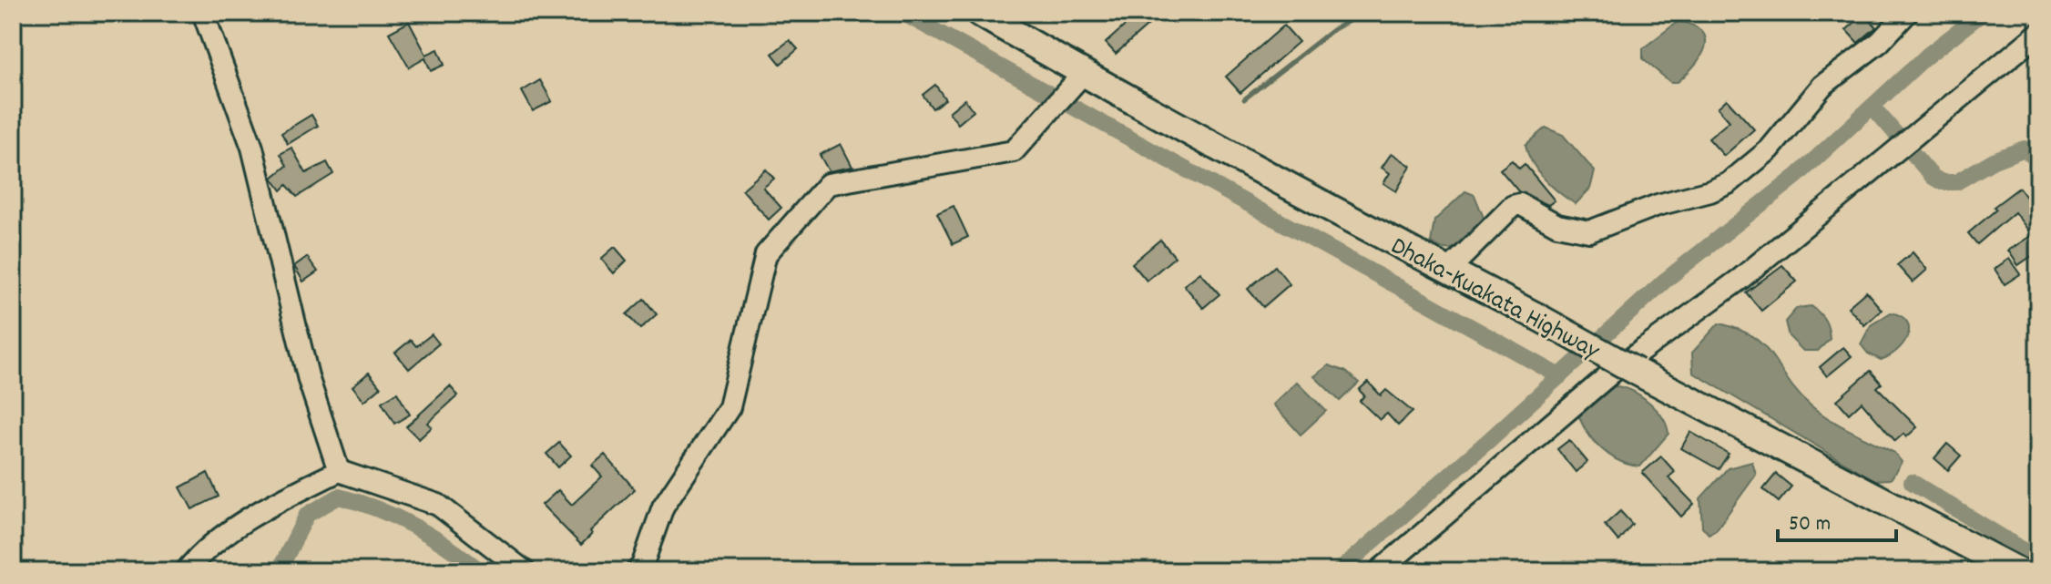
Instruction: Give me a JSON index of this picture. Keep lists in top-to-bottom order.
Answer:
{
  "streets": {
    "main road": ["Dhaka-Kuakata Highway"]
  },
  "scale_bar": "50 m"
}
